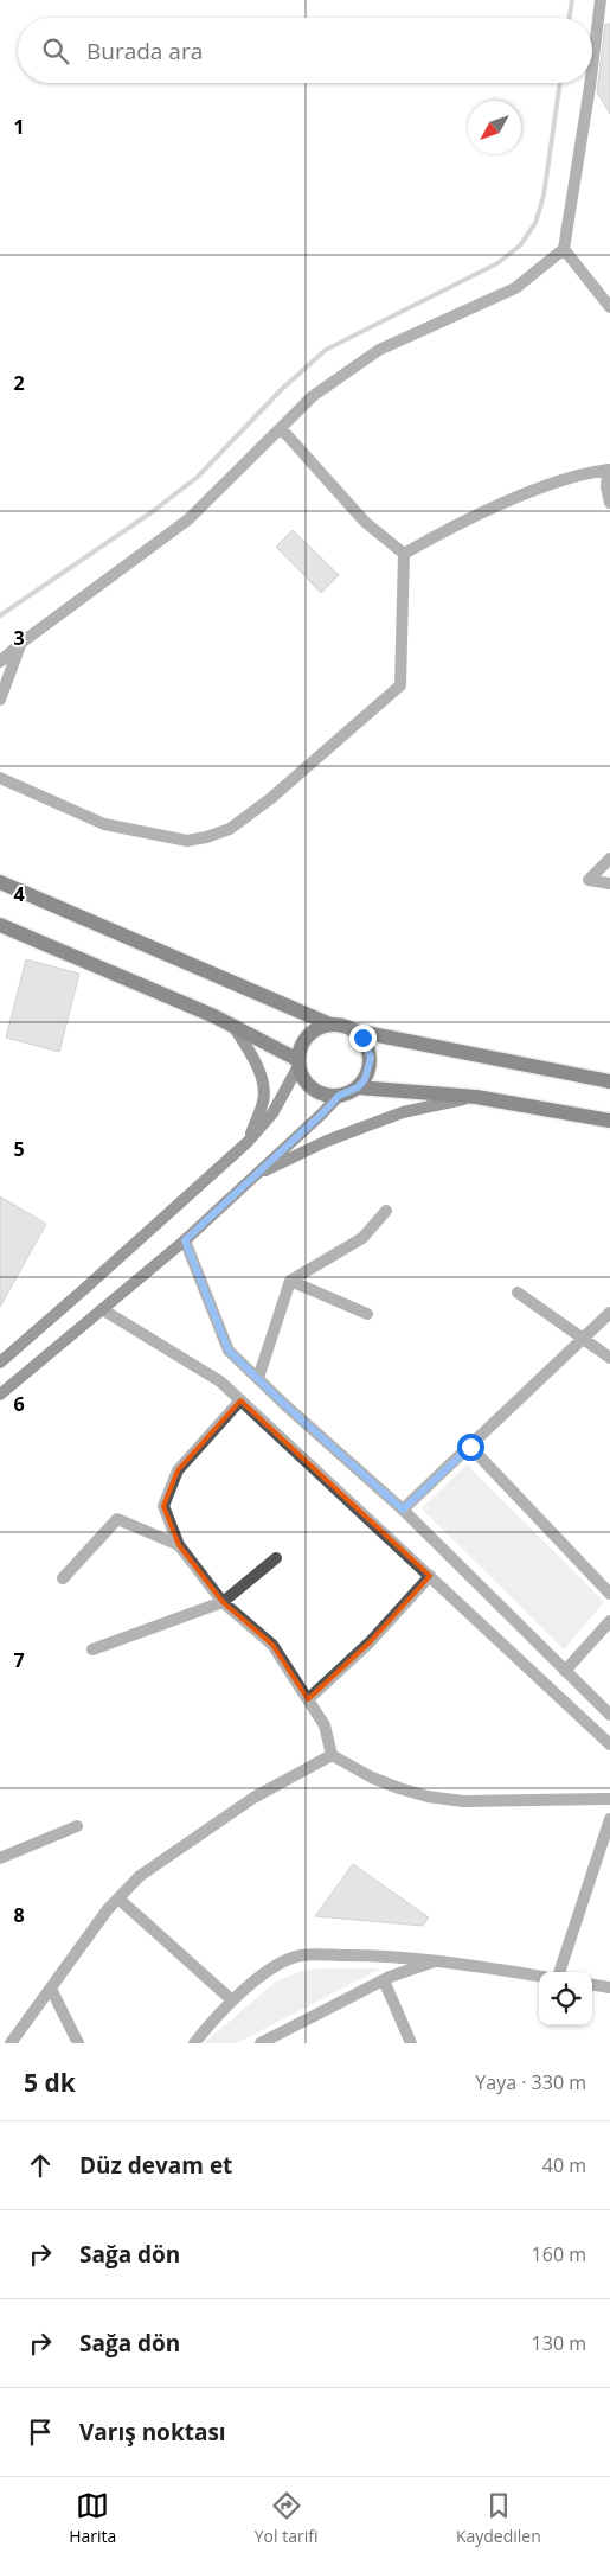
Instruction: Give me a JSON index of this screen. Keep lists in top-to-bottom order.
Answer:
{
  "north": "bottom left",
  "page": {
    "search": "Burada ara",
    "heading": ["5 dk", "Yaya · 330 m"],
    "list": [
      ["Düz devam et", "40 m"],
      ["Sağa dön", "160 m"],
      ["Sağa dön", "130 m"],
      "Varış noktası"
    ],
    "nav": ["Harita", "Yol tarifi", "Kaydedilen"]
  },
  "grid": {
    "rows": [
      "1",
      "2",
      "3",
      "4",
      "5",
      "6",
      "7",
      "8"
    ]
  }
}
